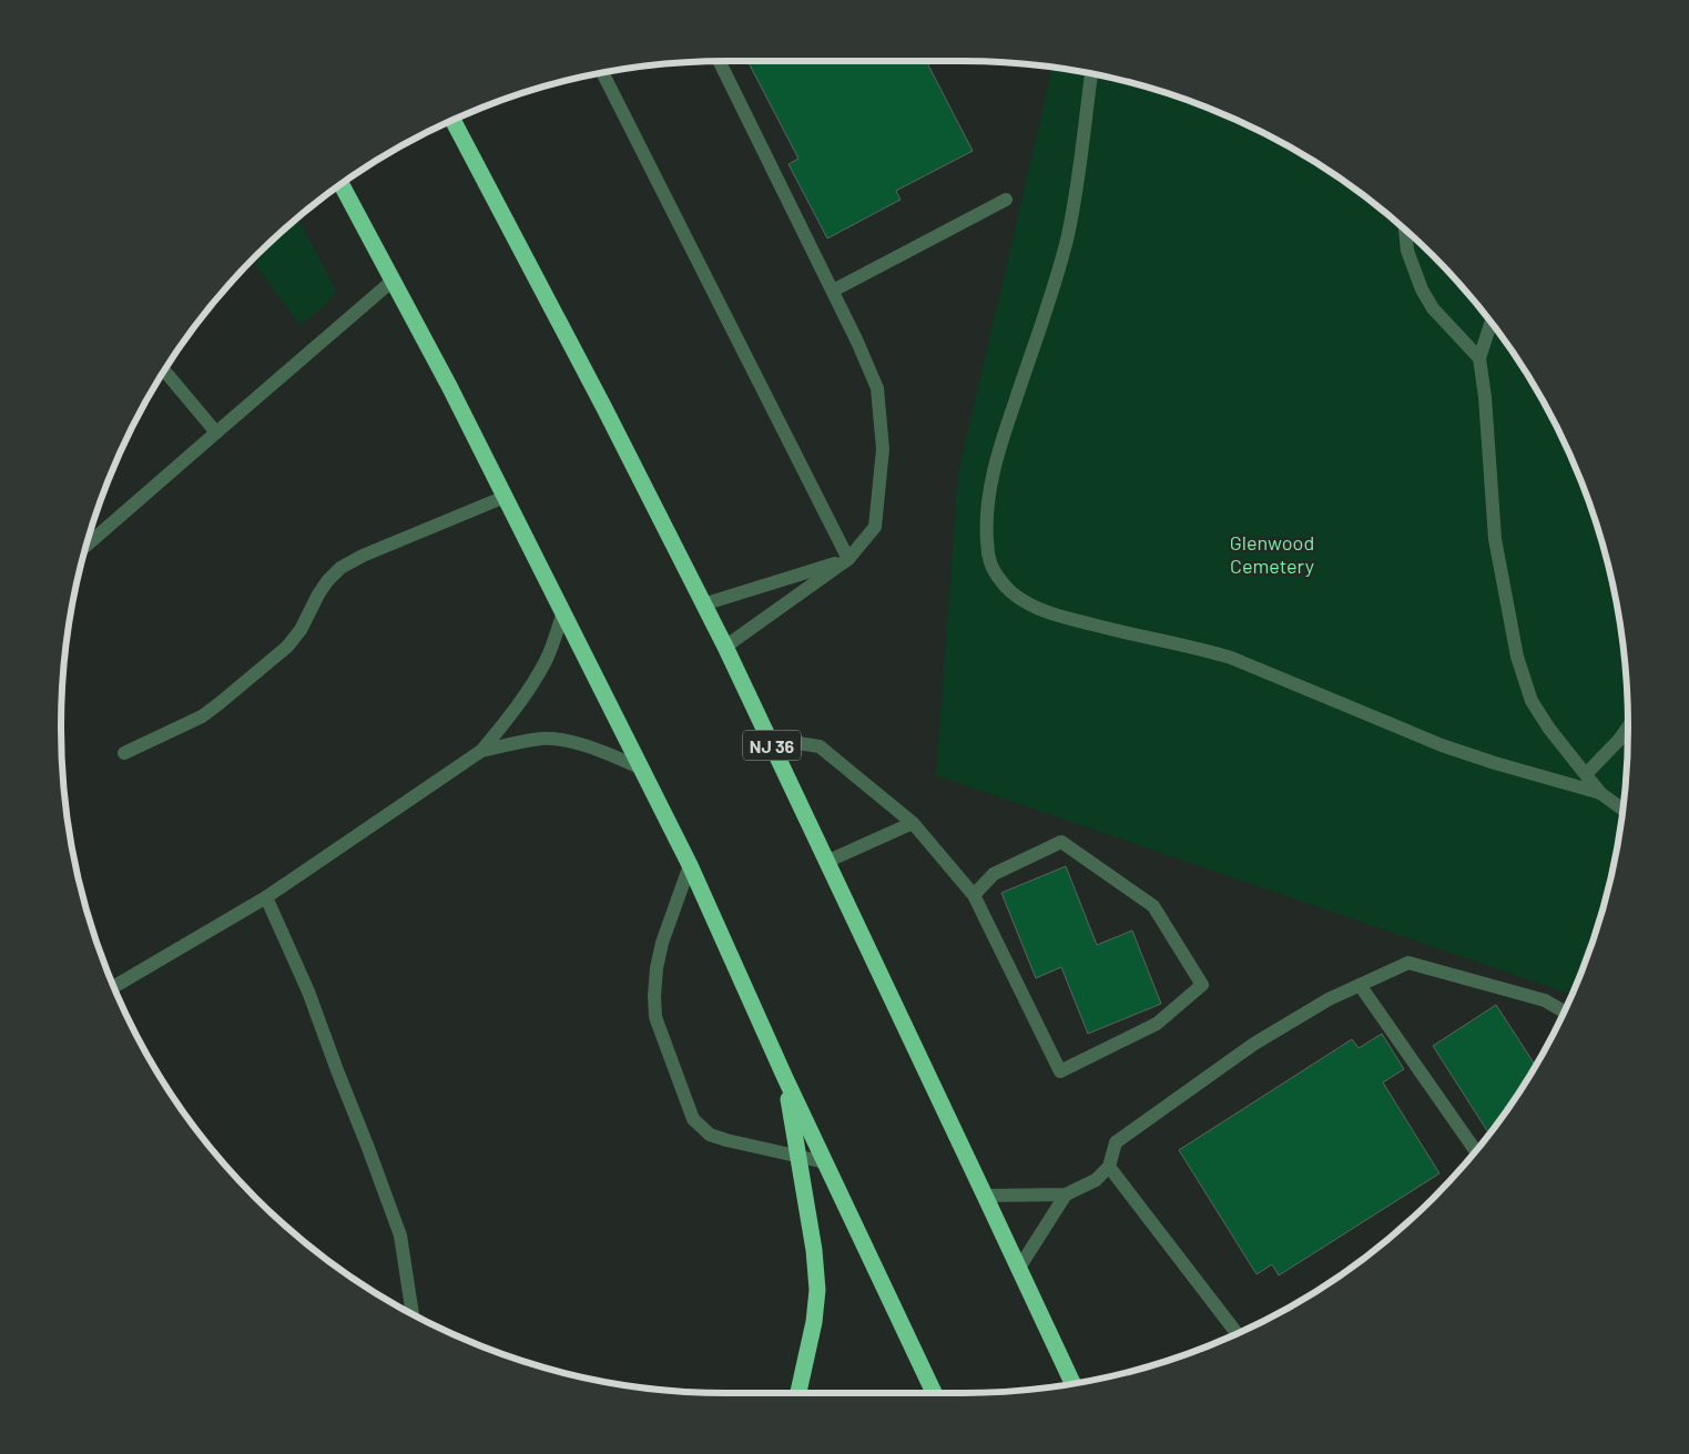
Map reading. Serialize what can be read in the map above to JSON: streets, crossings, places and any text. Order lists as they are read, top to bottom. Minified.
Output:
{"streets":{"highway":["NJ 36"]},"parks":["Glenwood Cemetery"]}
